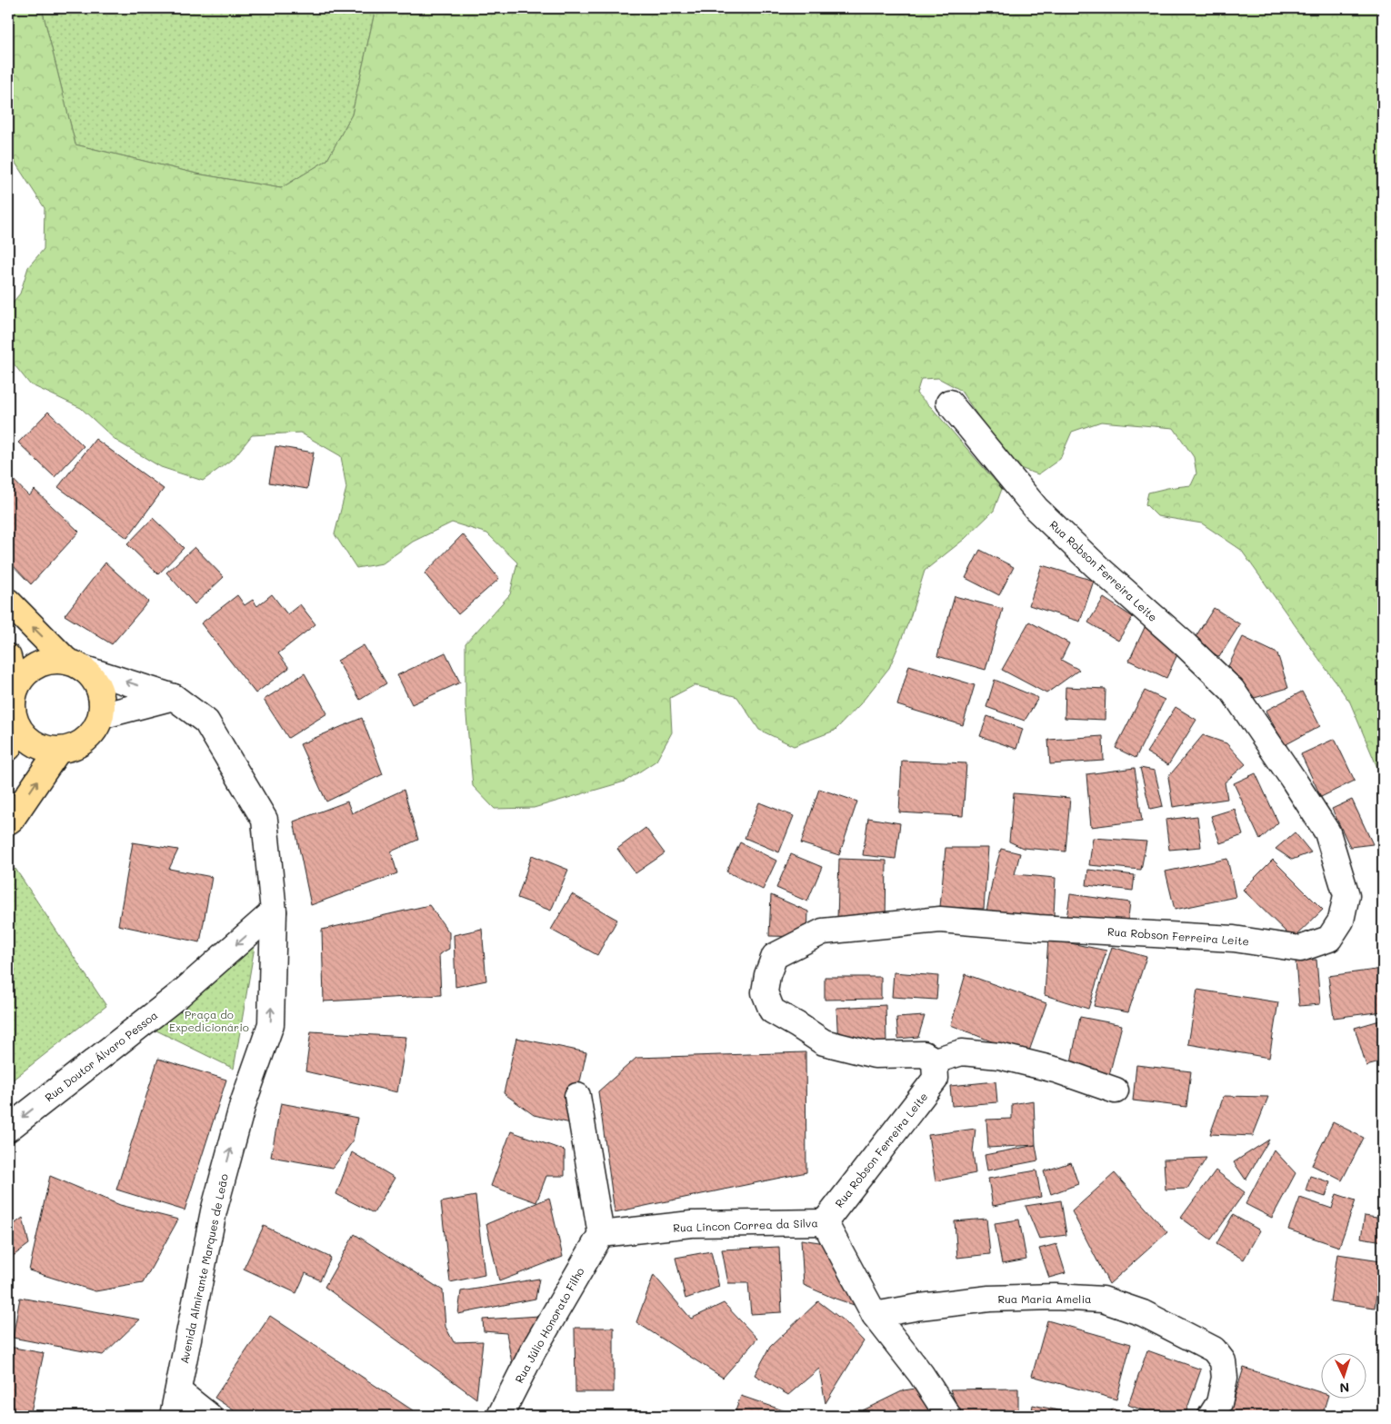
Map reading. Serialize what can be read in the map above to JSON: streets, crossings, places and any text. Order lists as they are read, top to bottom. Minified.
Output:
{"streets":{"street":["Rua Robson Ferreira Leite","Rua Doutor Álvaro Pessoa","Rua Lincon Correa da Silva","Avenida Almirante Marques de Leão","Rua Maria Amelia","Rua Júlio Honorato Filho"]},"crossings":[["Rua Robson Ferreira Leite","Rua Lincon Correa da Silva"],["Rua Doutor Álvaro Pessoa","Avenida Almirante Marques de Leão"],["Rua Lincon Correa da Silva","Rua Maria Amelia"],["Rua Lincon Correa da Silva","Rua Júlio Honorato Filho"]],"one_way":["Rua Doutor Álvaro Pessoa","Avenida Almirante Marques de Leão"],"parks":["Praça do Expedicionário"],"north":"bottom"}
